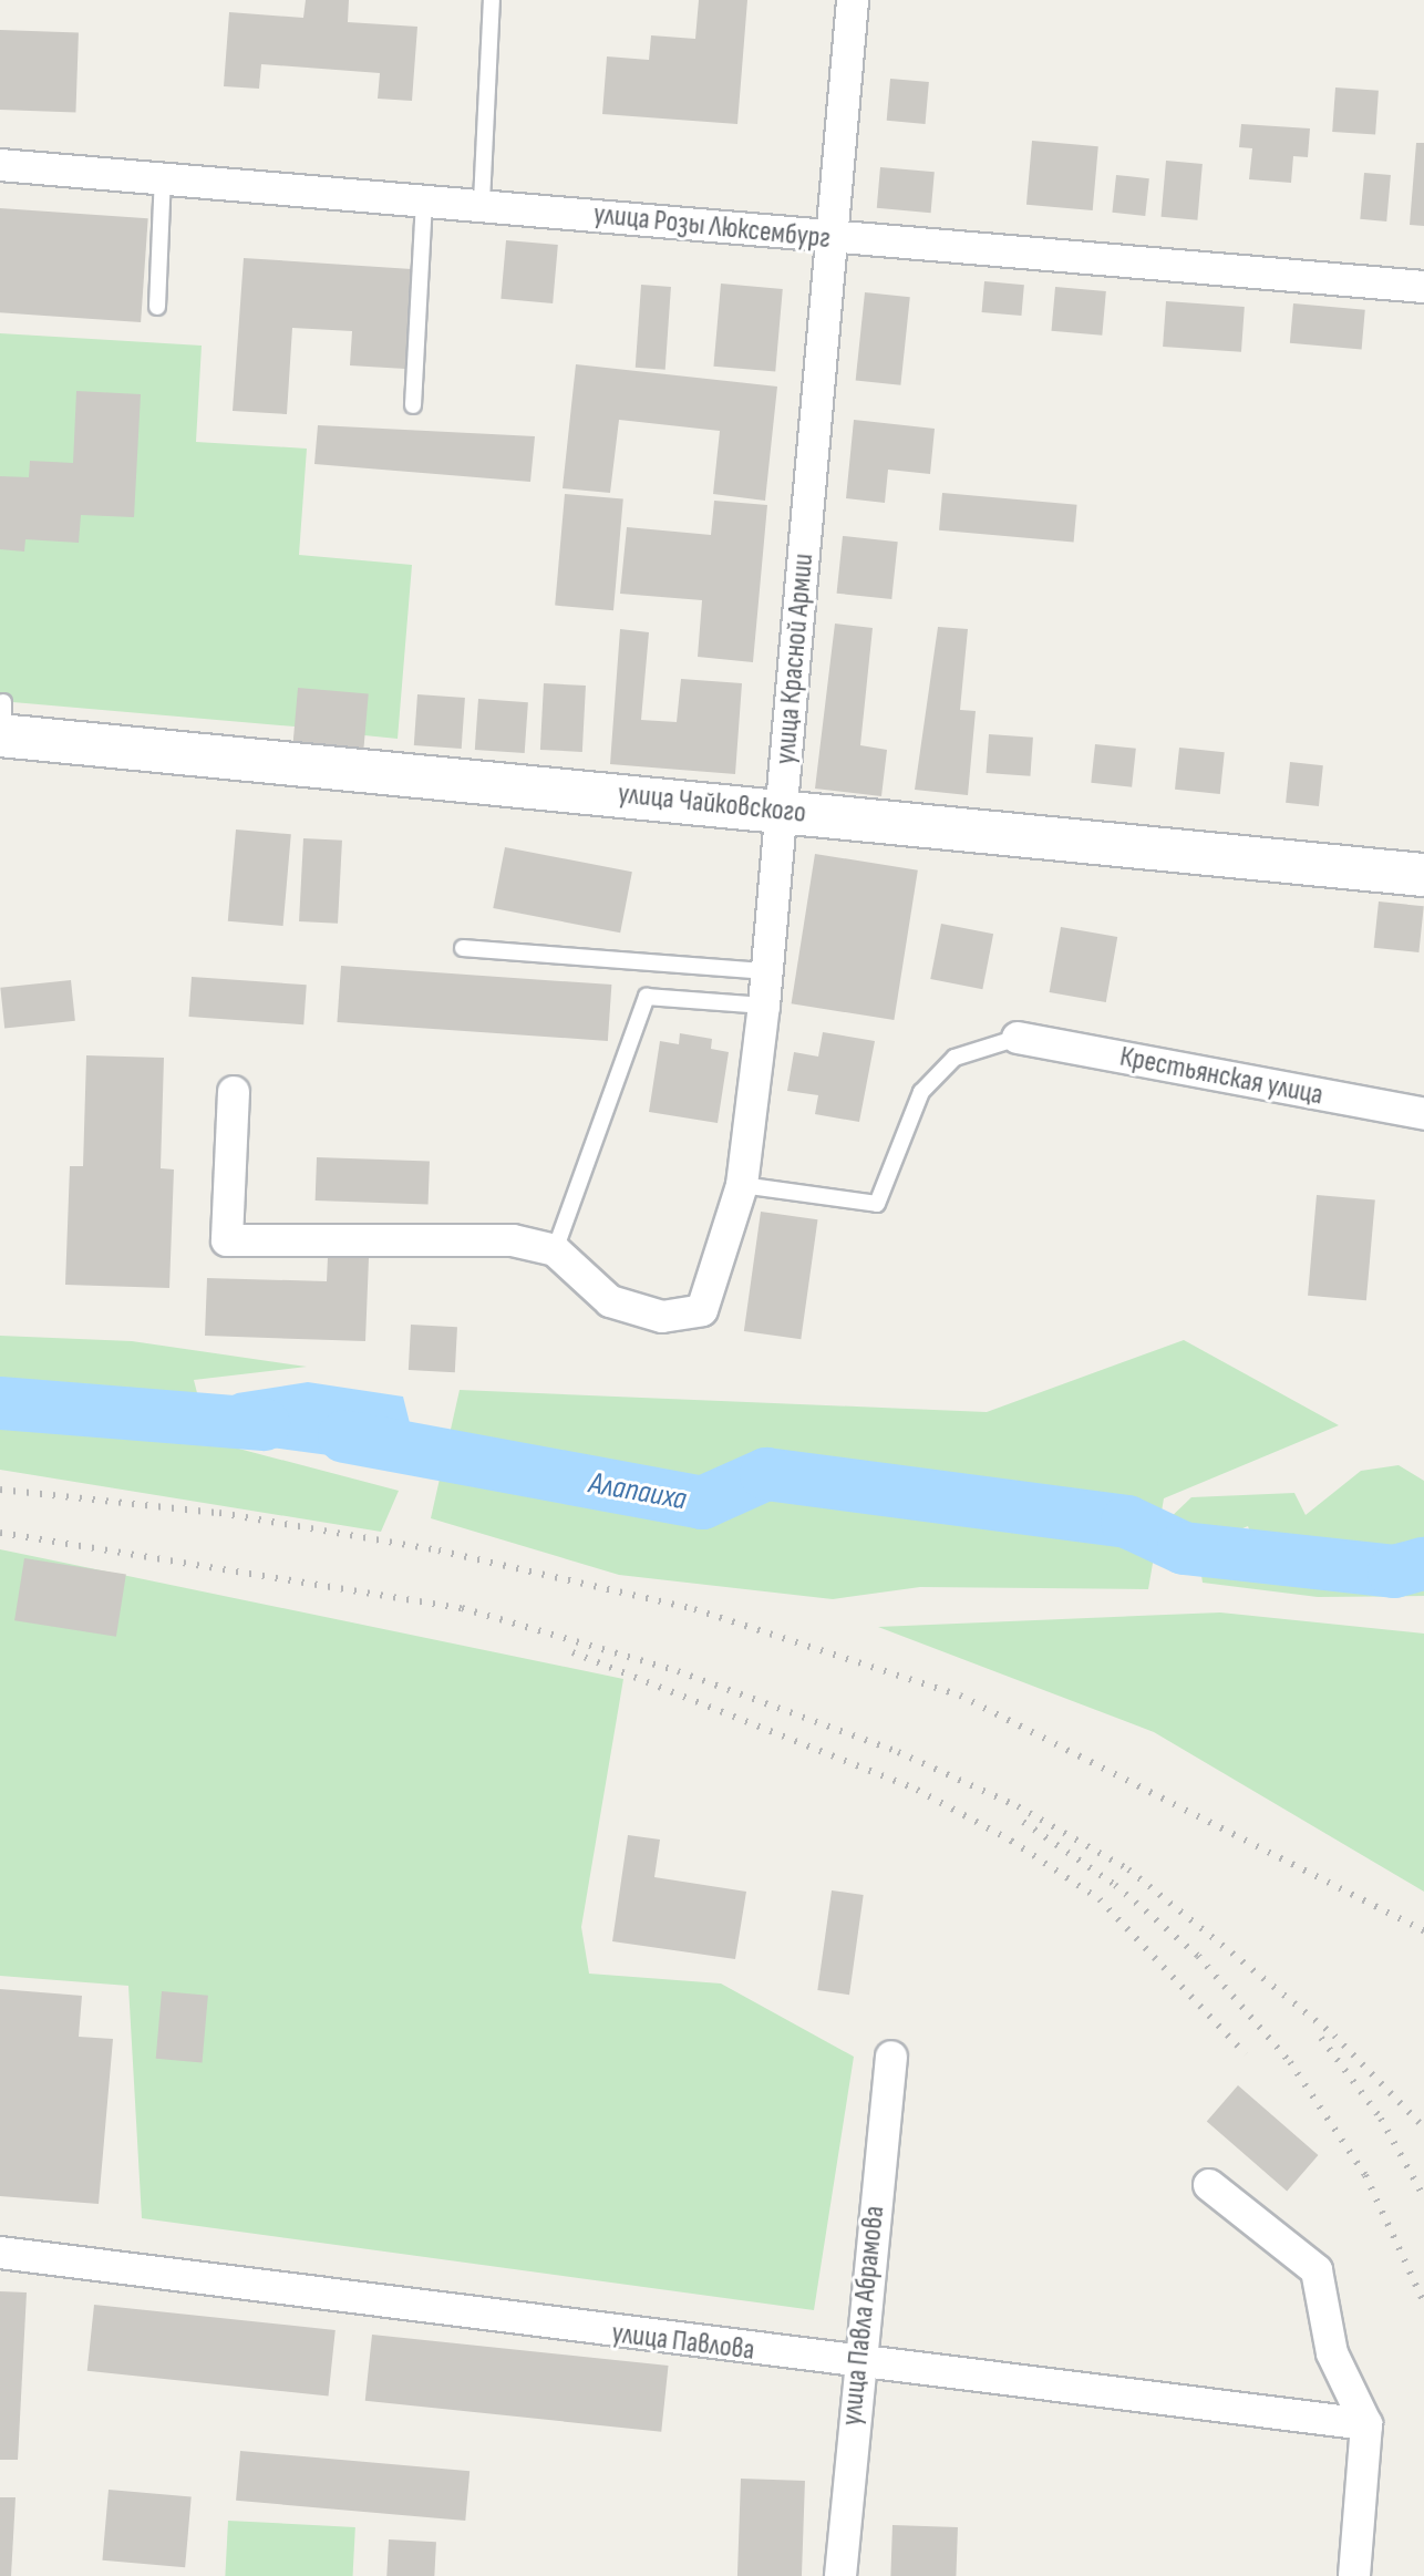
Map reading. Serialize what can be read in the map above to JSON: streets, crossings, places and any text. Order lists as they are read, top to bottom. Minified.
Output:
{"streets":{"main road":["улица Чайковского"],"street":["улица Розы Люксембург","улица Красной Армии","Крестьянская улица","улица Павла Абрамова","улица Павлова"]},"crossings":[["улица Розы Люксембург","улица Красной Армии"],["улица Красной Армии","улица Чайковского"],["улица Павла Абрамова","улица Павлова"]],"water":["Алапаиха"]}
